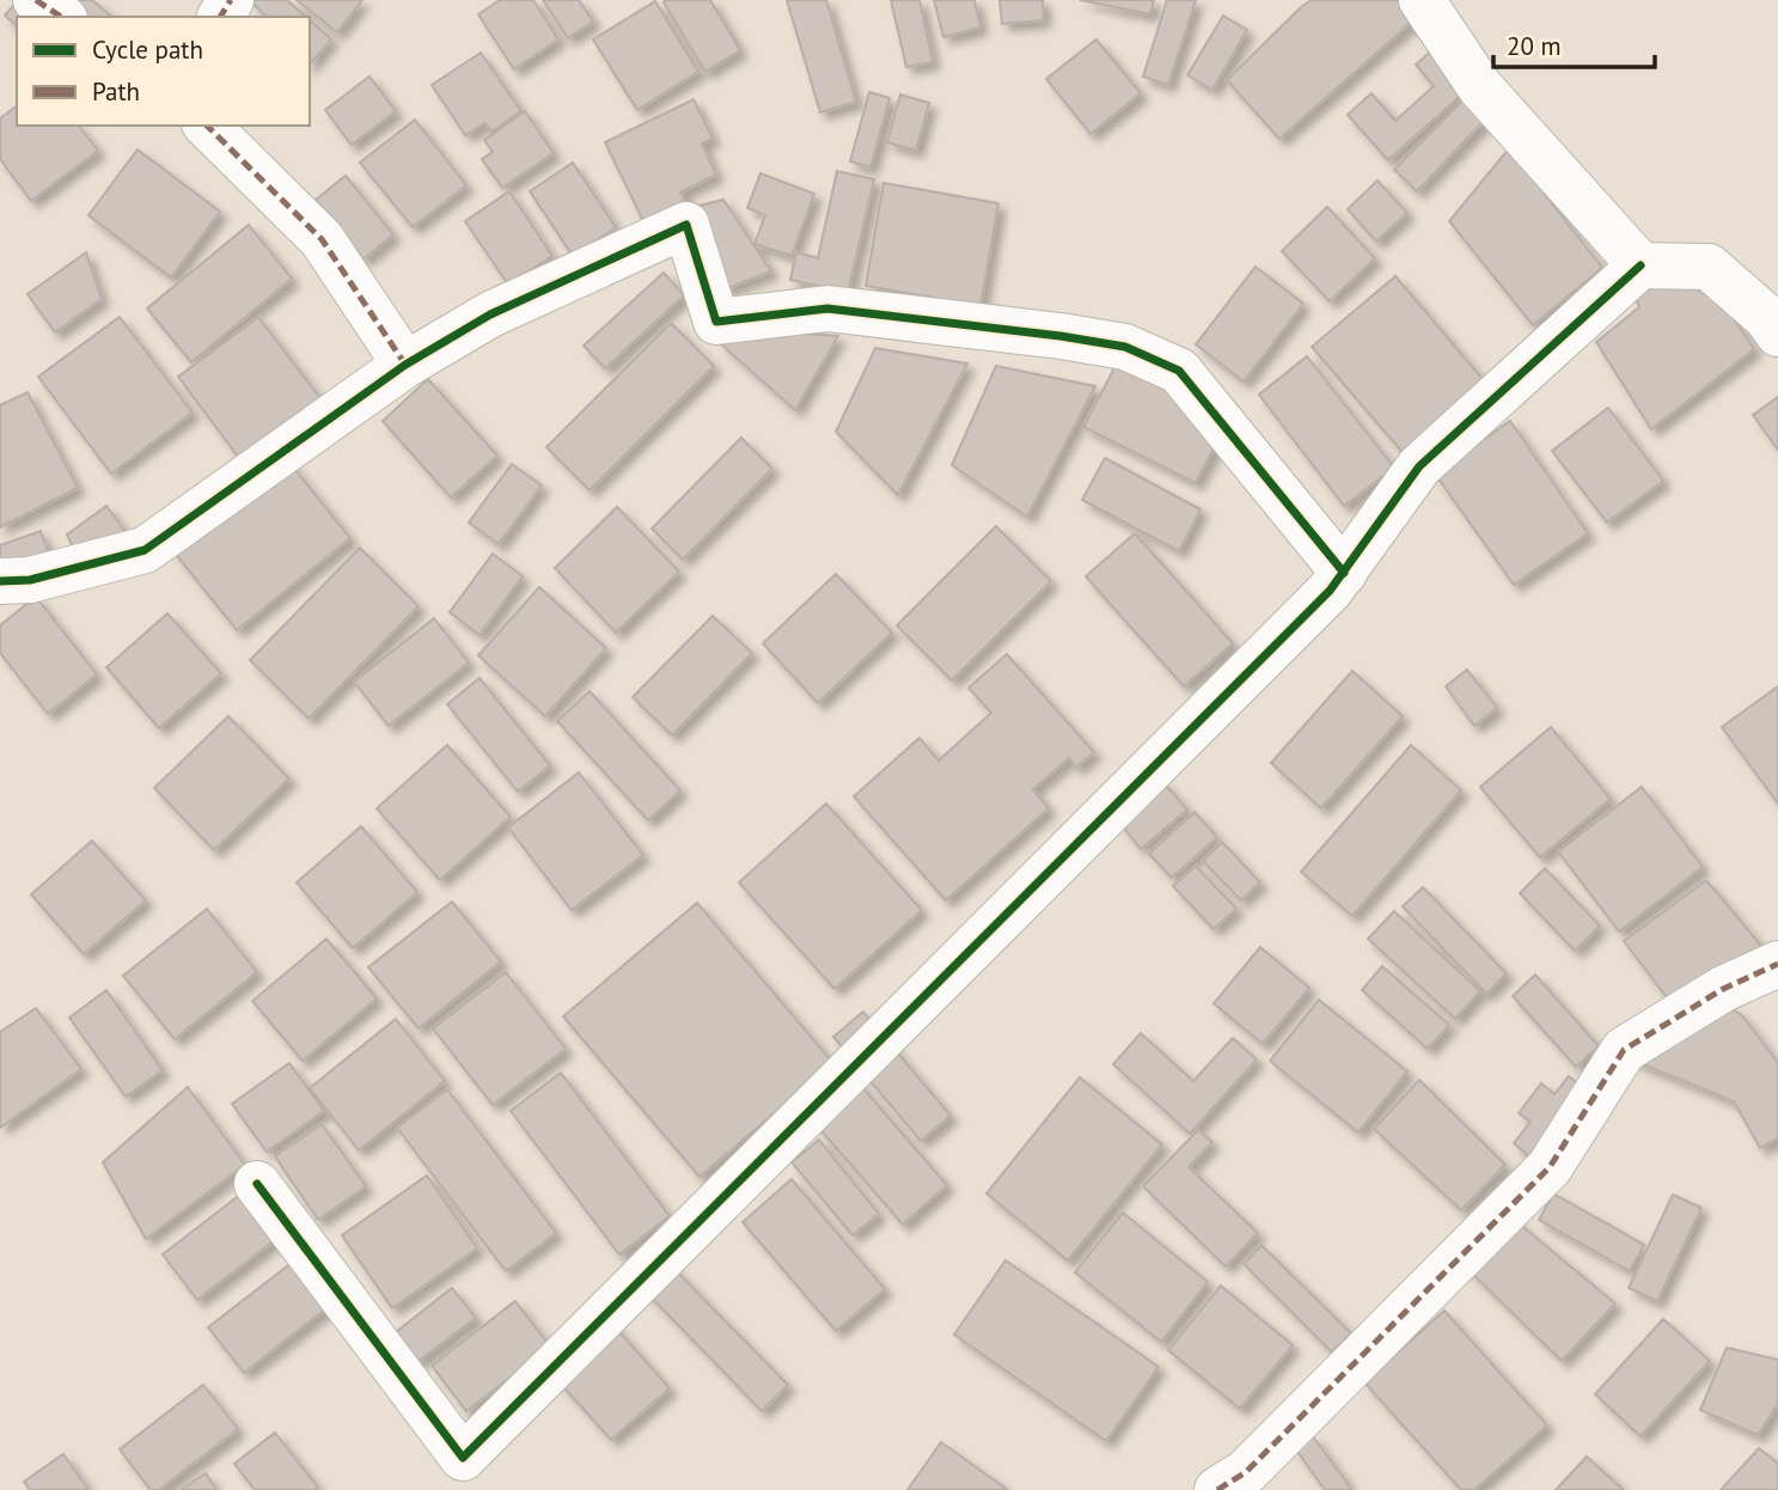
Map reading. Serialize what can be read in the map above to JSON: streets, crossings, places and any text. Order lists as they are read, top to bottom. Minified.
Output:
{"legend":["Cycle path","Path"],"scale_bar":"20 m"}
